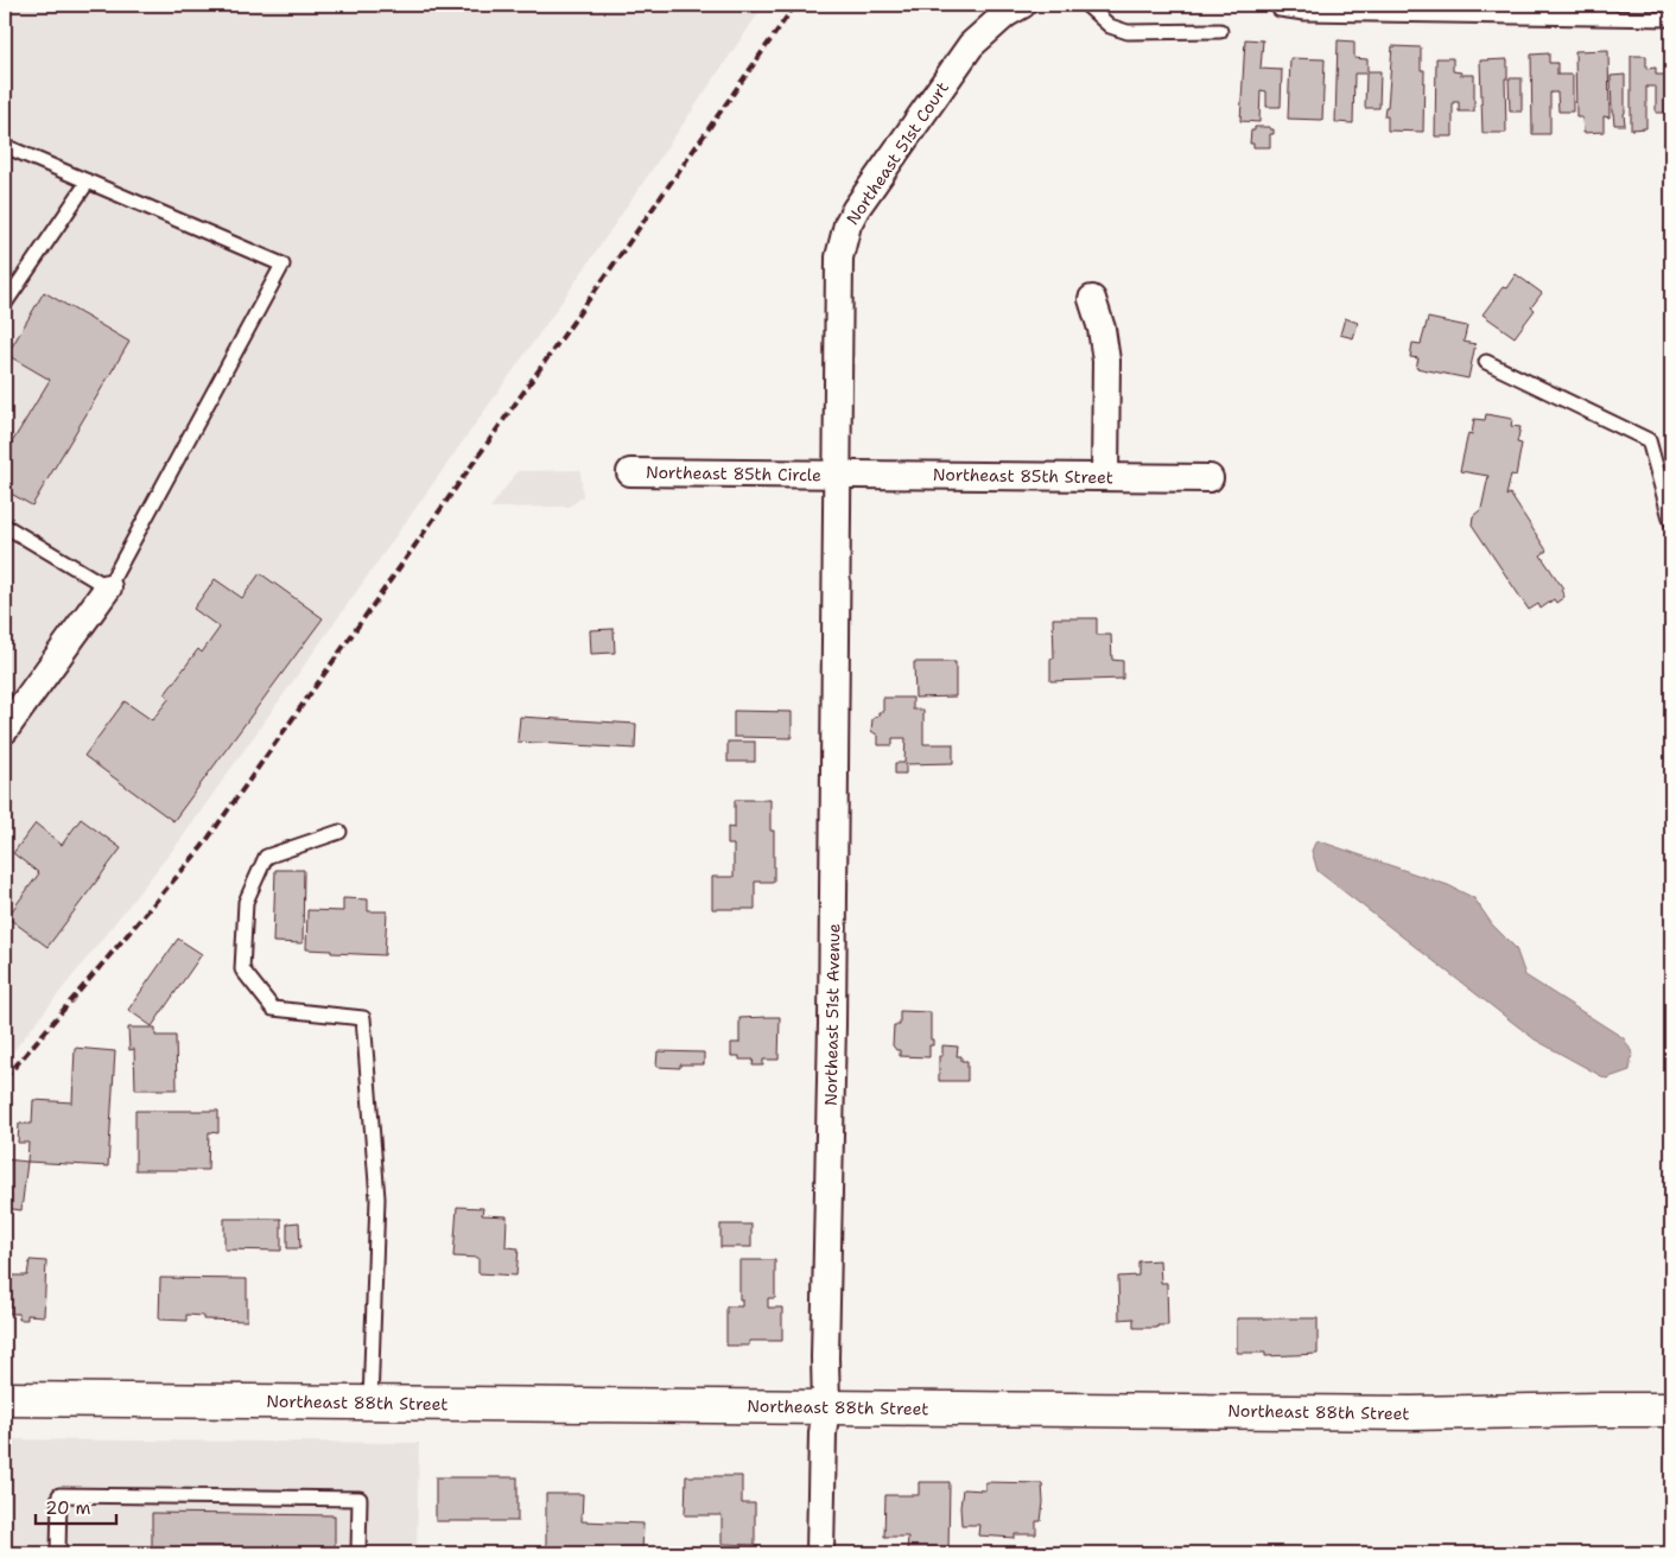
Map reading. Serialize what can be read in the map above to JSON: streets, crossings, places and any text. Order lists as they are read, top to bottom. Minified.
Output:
{"streets":{"main road":["Northeast 88th Street"],"street":["Northeast 51st Court","Northeast 85th Circle","Northeast 85th Street","Northeast 51st Avenue"]},"crossings":[["Northeast 51st Court","Northeast 85th Circle"],["Northeast 51st Court","Northeast 85th Street"],["Northeast 51st Court","Northeast 51st Avenue"],["Northeast 85th Circle","Northeast 85th Street"],["Northeast 85th Circle","Northeast 51st Avenue"],["Northeast 85th Street","Northeast 51st Avenue"],["Northeast 51st Avenue","Northeast 88th Street"]],"scale_bar":"20 m"}
